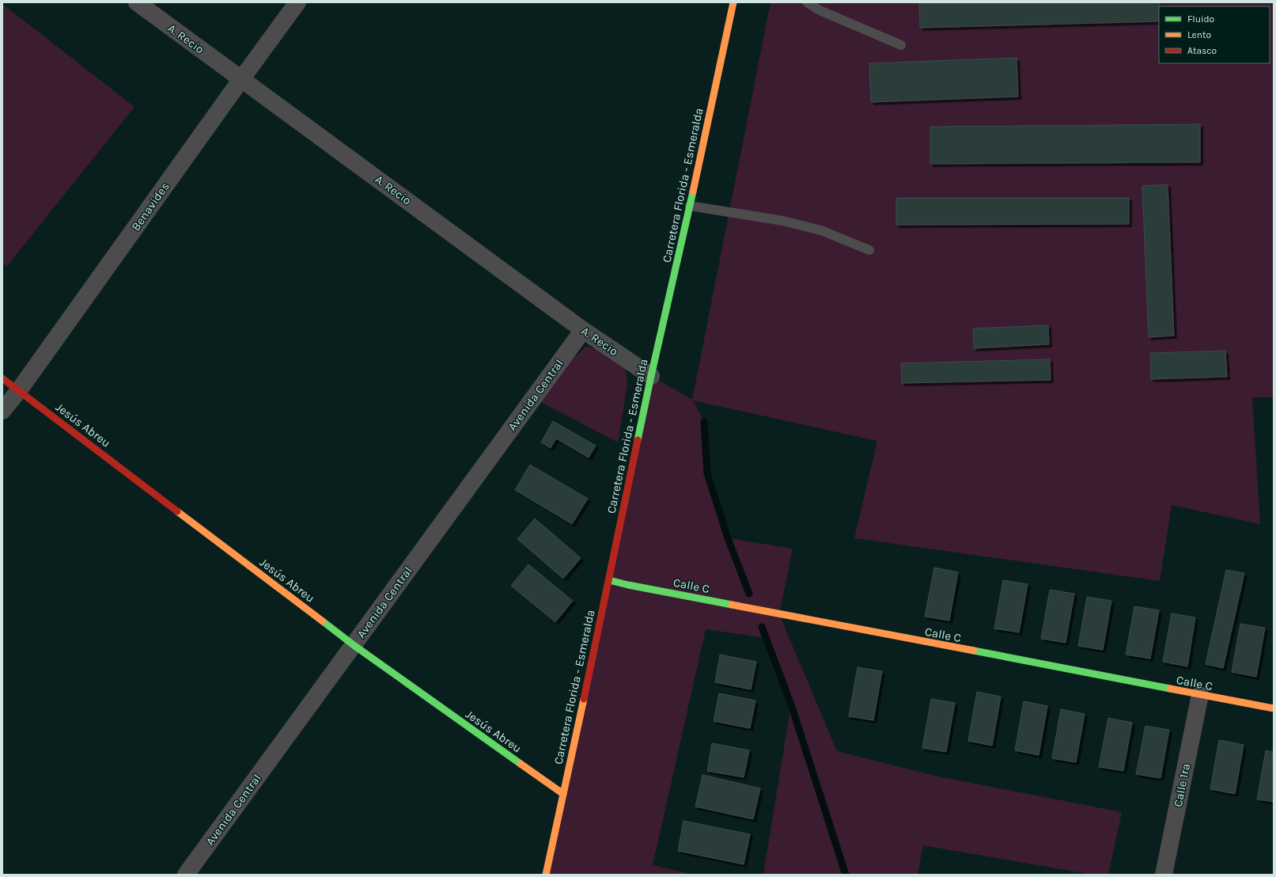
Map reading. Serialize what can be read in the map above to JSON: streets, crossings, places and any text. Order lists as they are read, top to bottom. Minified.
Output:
{"streets":{"street":["A. Recio","Carretera Florida - Esmeralda","Benavides","Avenida Central","Jesús Abreu","Calle C","Calle 1ra"]},"crossings":[["A. Recio","Carretera Florida - Esmeralda"],["A. Recio","Benavides"],["A. Recio","Avenida Central"],["Carretera Florida - Esmeralda","Jesús Abreu"],["Carretera Florida - Esmeralda","Calle C"],["Benavides","Jesús Abreu"],["Avenida Central","Jesús Abreu"],["Calle C","Calle 1ra"]],"legend":["Fluido","Lento","Atasco"]}
